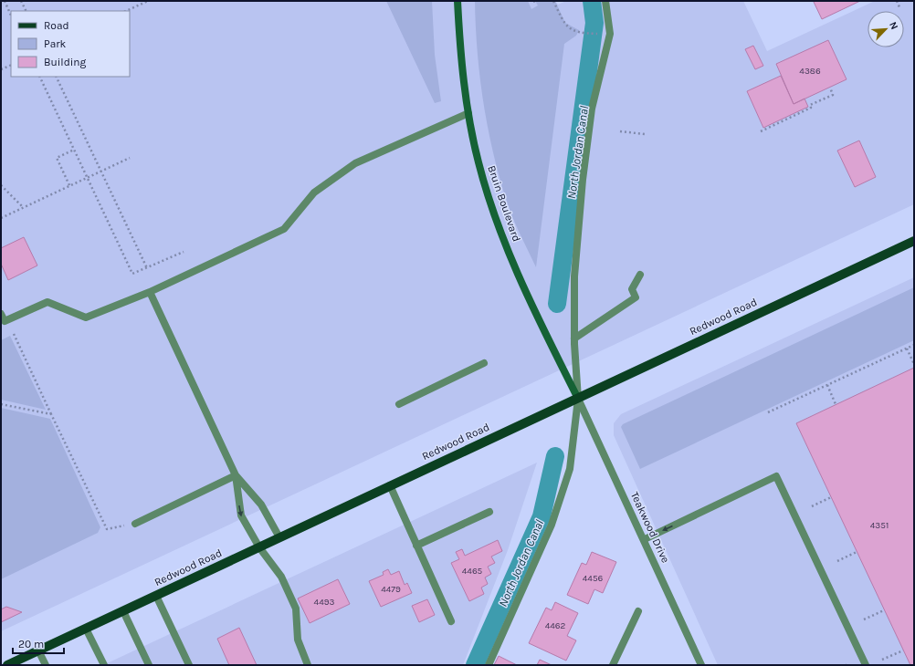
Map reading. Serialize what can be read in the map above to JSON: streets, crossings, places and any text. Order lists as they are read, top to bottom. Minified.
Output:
{"streets":{"main road":["Redwood Road"],"street":["Bruin Boulevard","Teakwood Drive"]},"crossings":[["Bruin Boulevard","Redwood Road"],["Bruin Boulevard","Teakwood Drive"],["Redwood Road","Teakwood Drive"]],"water":["North Jordan Canal"],"house_numbers":["4386","4351","4465","4456","4479","4493","4462"],"legend":["Road","Park","Building"],"scale_bar":"20 m","north":"top right"}
